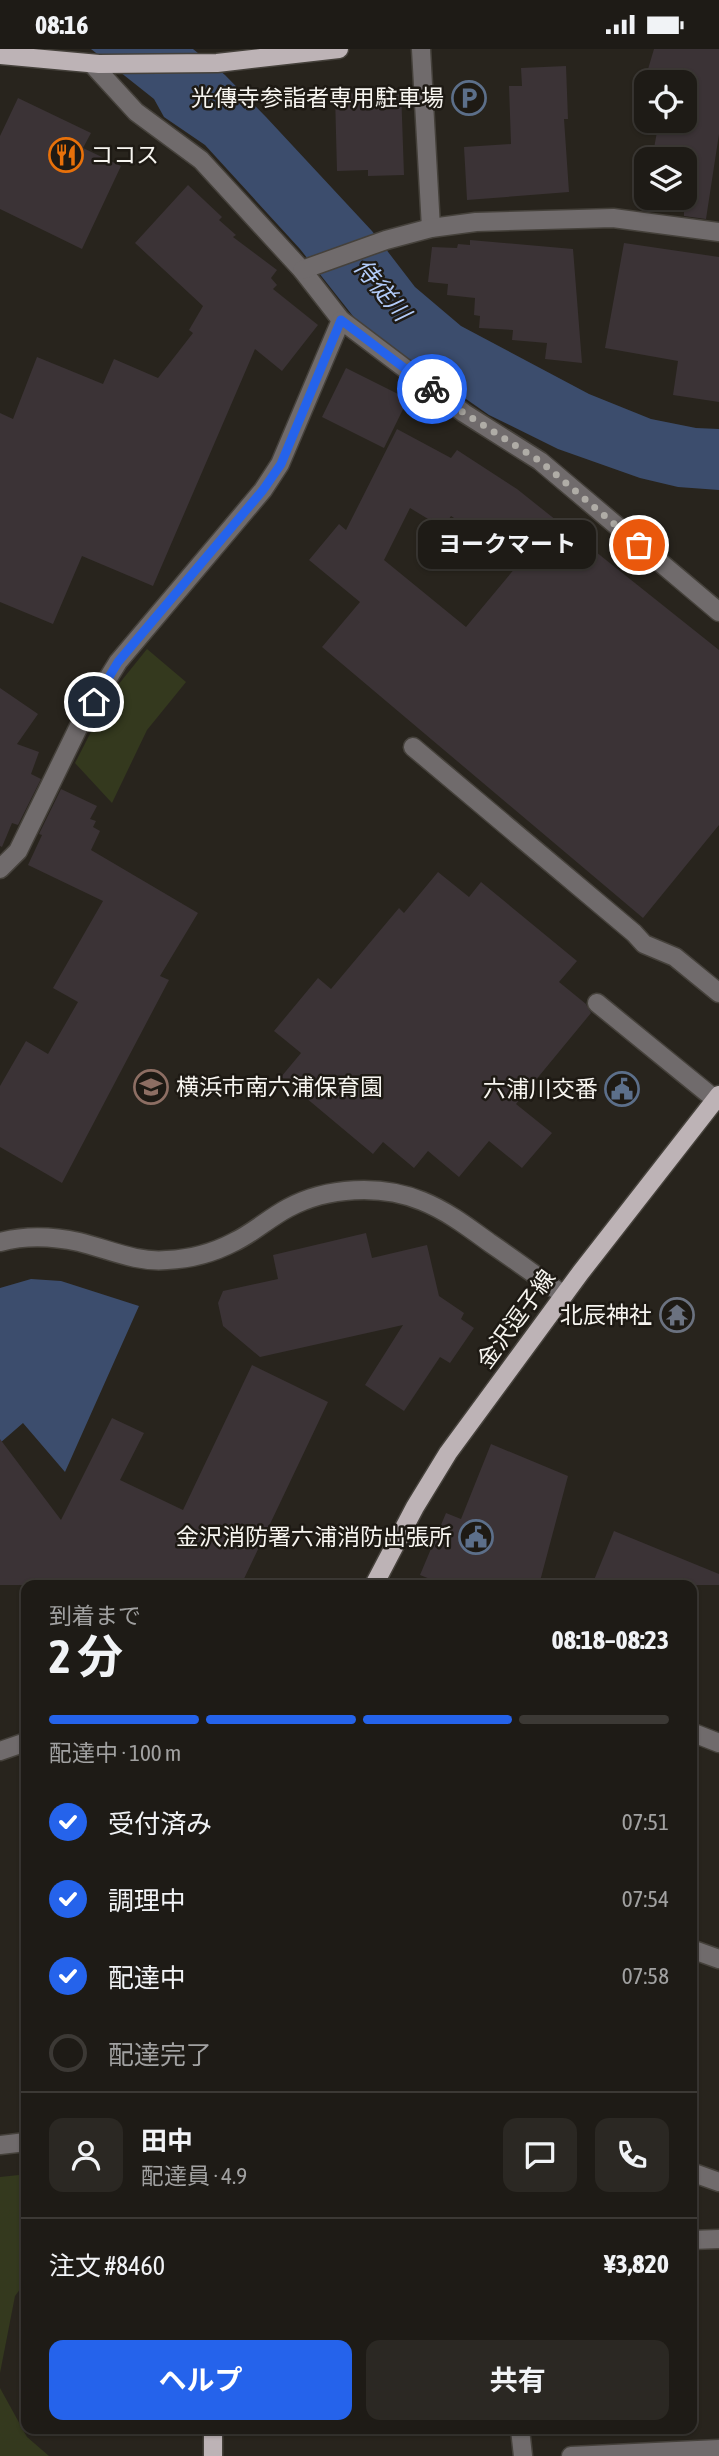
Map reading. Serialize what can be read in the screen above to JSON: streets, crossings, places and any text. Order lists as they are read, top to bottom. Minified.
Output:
{"streets":{"main road":["金沢逗子線"]},"water":["侍従川"],"places":{"parking":["光傳寺参詣者専用駐車場"],"restaurant":["ココス"],"other":["ヨークマート"],"school or university":["横浜市南六浦保育園"],"public building":["六浦川交番","金沢消防署六浦消防出張所"],"temple":["北辰神社"]},"page":{"status":"08:16","bubble":"ヨークマート","heading":["2 分","到着まで","08:18–08:23"],"panel":["田中","配達員 · 4.9","注文 #8460","¥3,820"],"bar":"配達中 · 100 m","list":[["受付済み","07:51"],["調理中","07:54"],["配達中","07:58"],"配達完了"],"buttons":["ヘルプ","共有"]}}
